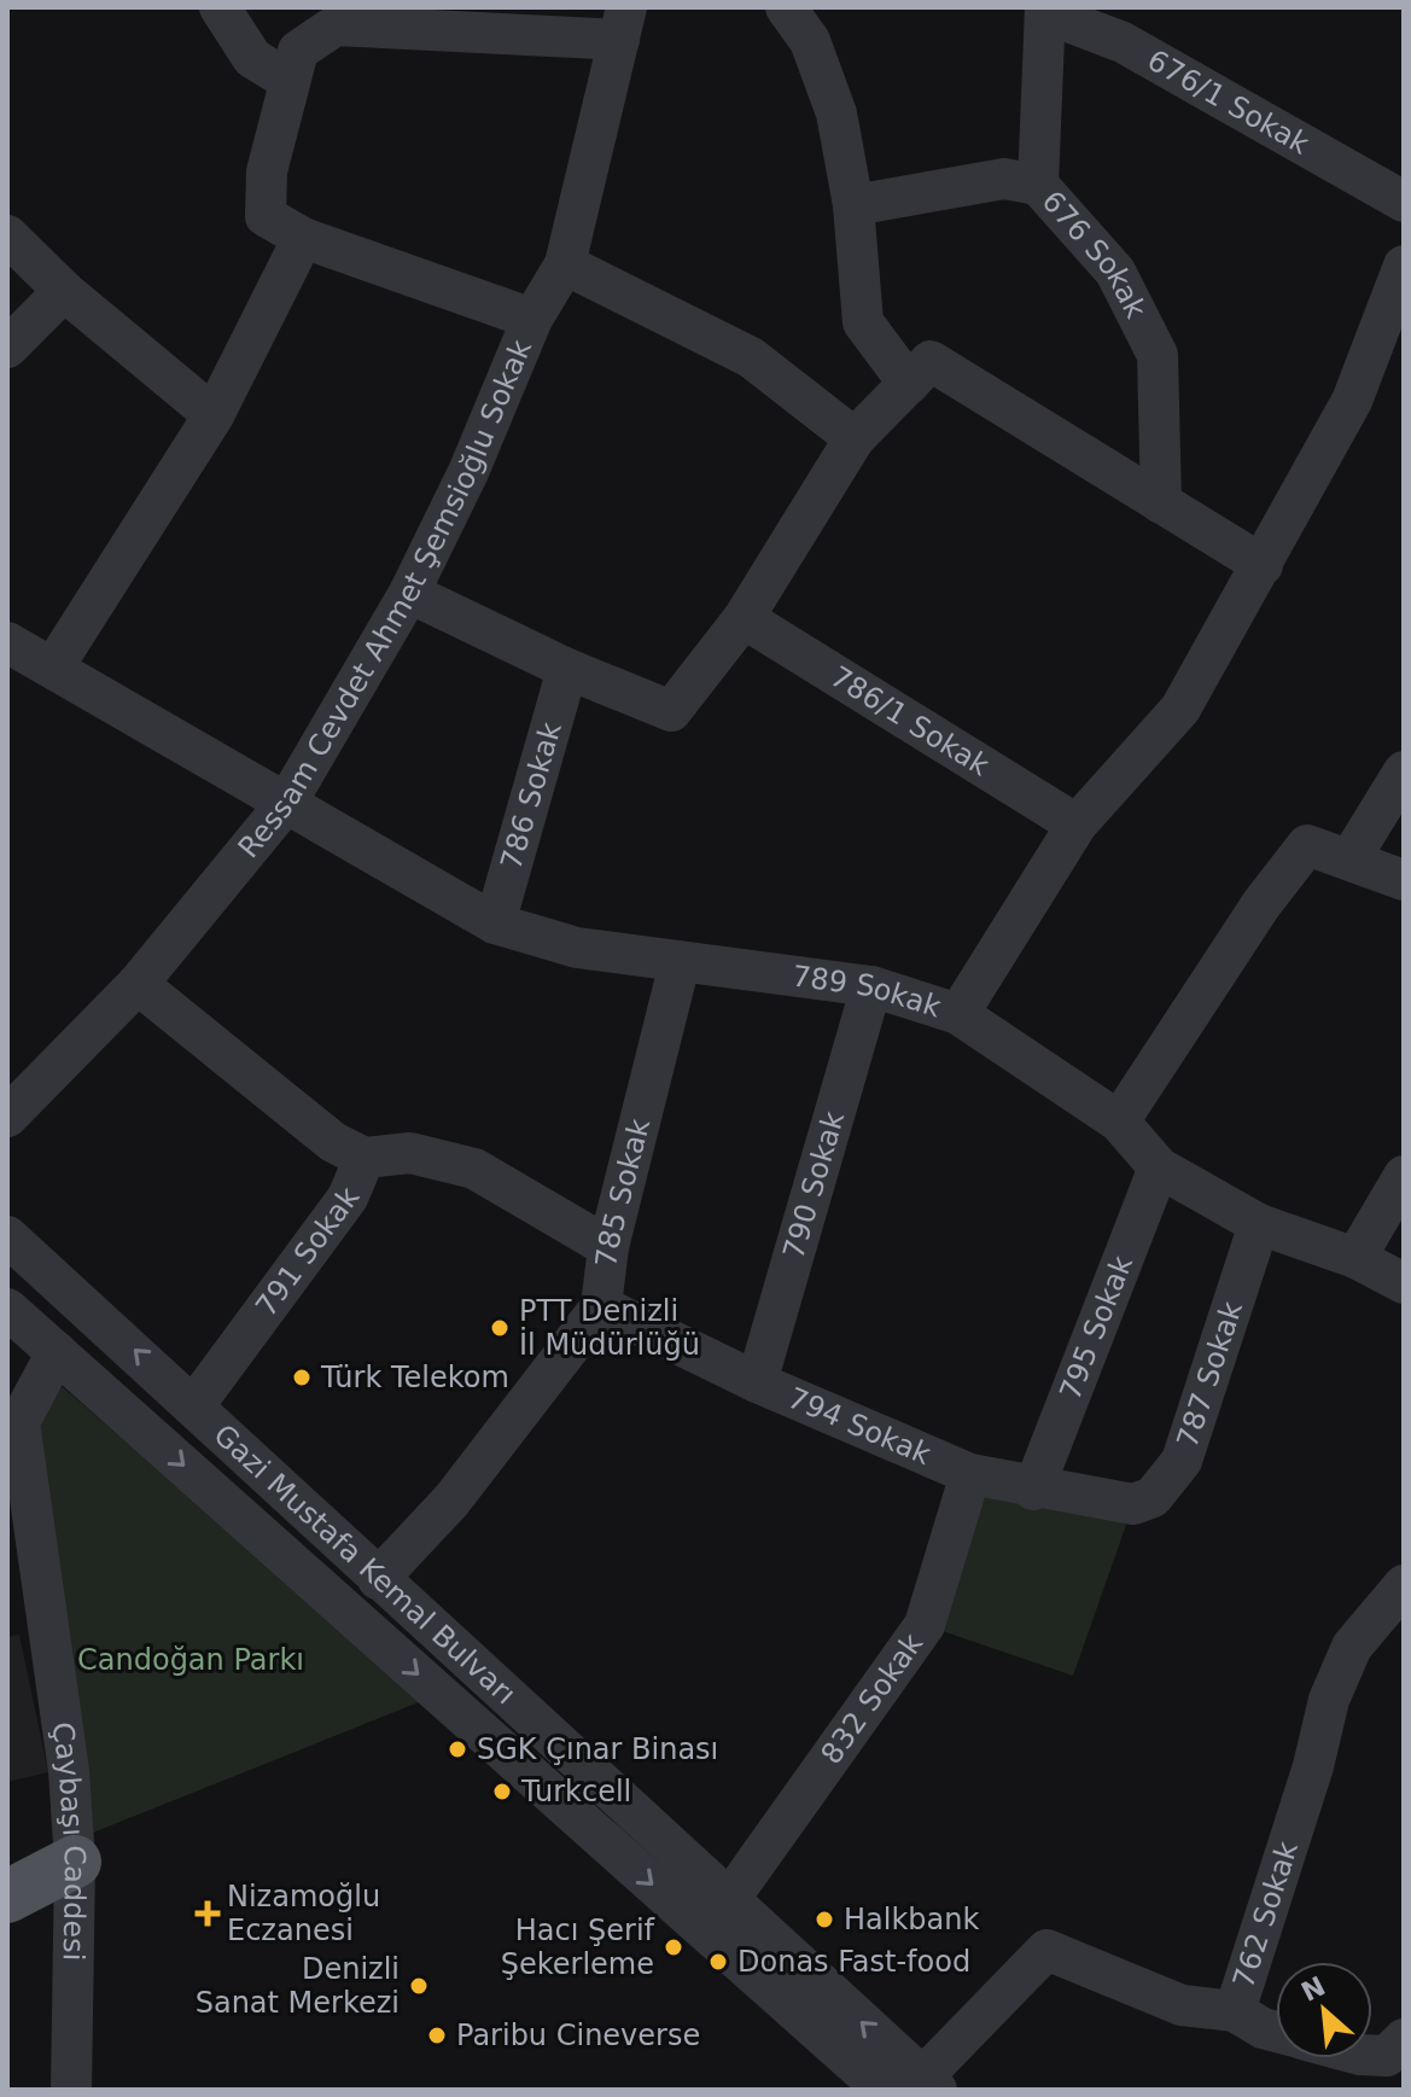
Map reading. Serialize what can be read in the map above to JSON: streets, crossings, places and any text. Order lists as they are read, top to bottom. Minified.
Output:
{"streets":{"street":["676/1 Sokak","676 Sokak","Ressam Cevdet Ahmet Şemsioğlu Sokak","786/1 Sokak","786 Sokak","789 Sokak","790 Sokak","785 Sokak","791 Sokak","795 Sokak","787 Sokak","794 Sokak","Gazi Mustafa Kemal Bulvarı","832 Sokak","Çaybaşı Caddesi","762 Sokak"]},"crossings":[["676/1 Sokak","676 Sokak"],["Ressam Cevdet Ahmet Şemsioğlu Sokak","789 Sokak"],["786 Sokak","789 Sokak"],["789 Sokak","790 Sokak"],["789 Sokak","785 Sokak"],["789 Sokak","795 Sokak"],["789 Sokak","787 Sokak"],["790 Sokak","794 Sokak"],["785 Sokak","794 Sokak"],["785 Sokak","Gazi Mustafa Kemal Bulvarı"],["791 Sokak","Gazi Mustafa Kemal Bulvarı"],["795 Sokak","794 Sokak"],["787 Sokak","794 Sokak"],["794 Sokak","832 Sokak"],["Gazi Mustafa Kemal Bulvarı","832 Sokak"],["Gazi Mustafa Kemal Bulvarı","Çaybaşı Caddesi"],["Gazi Mustafa Kemal Bulvarı","762 Sokak"]],"parks":["Candoğan Parkı"],"places":{"other":["PTT Denizli İl Müdürlüğü","Türk Telekom","SGK Çınar Binası","Turkcell","Halkbank","Hacı Şerif Şekerleme","Donas Fast-food","Denizli Sanat Merkezi","Paribu Cineverse"],"health":["Nizamoğlu Eczanesi"]},"north":"top left"}
